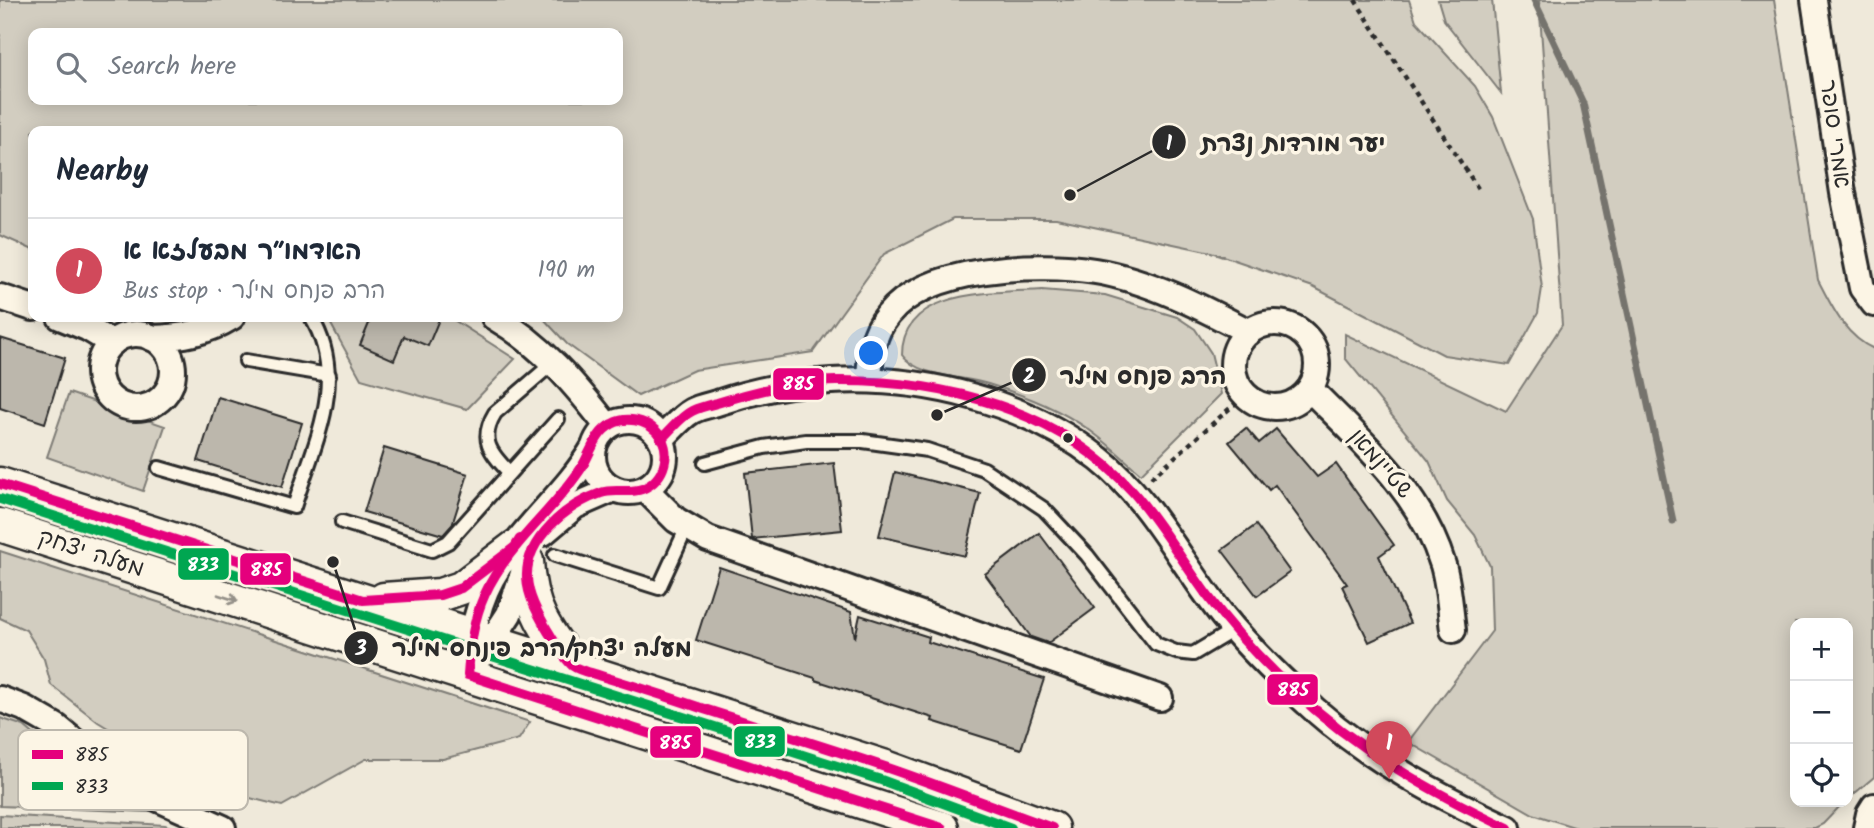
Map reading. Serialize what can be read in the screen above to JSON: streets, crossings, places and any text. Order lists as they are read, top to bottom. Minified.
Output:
{"streets":{"street":["אמרי סופר","שטיינמאן","מעלה יצחק"]},"places":["יער מורדות נצרת","הרב פנחס מילר","מעלה יצחק/הרב פינחס מילר"],"lines":["transit line 885","transit line 833"],"legend":["885","833"],"page":{"search":"Search here","heading":"Nearby","list":[{"mark":"1","name":"האדמו״ר מבעלזא א","note":"Bus stop · הרב פנחס מילר","value":"190 m"}],"map_buttons":["+","−"],"pins":"1"}}
